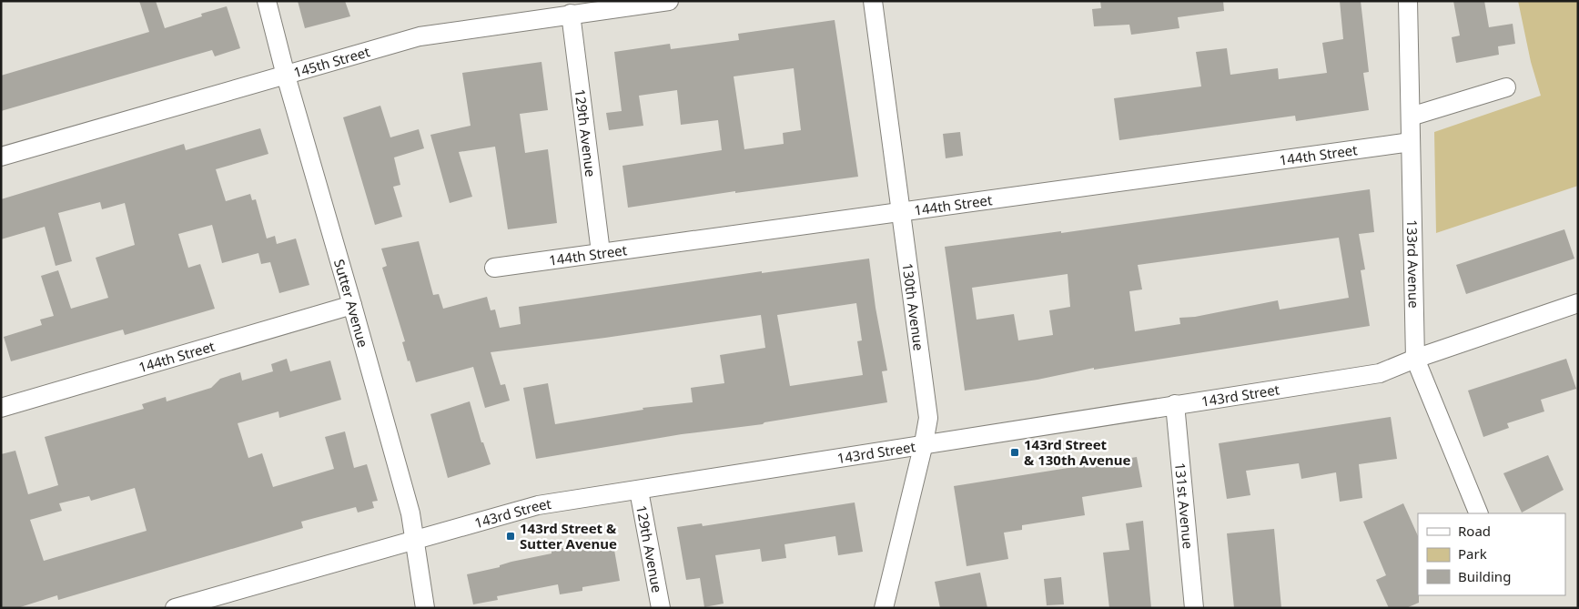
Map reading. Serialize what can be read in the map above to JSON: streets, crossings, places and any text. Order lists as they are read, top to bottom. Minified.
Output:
{"streets":{"street":["145th Street","129th Avenue","144th Street","133rd Avenue","Sutter Avenue","130th Avenue","143rd Street","131st Avenue"]},"crossings":[["145th Street","129th Avenue"],["145th Street","Sutter Avenue"],["129th Avenue","144th Street"],["129th Avenue","143rd Street"],["144th Street","133rd Avenue"],["144th Street","Sutter Avenue"],["144th Street","130th Avenue"],["133rd Avenue","143rd Street"],["Sutter Avenue","143rd Street"],["130th Avenue","143rd Street"],["143rd Street","131st Avenue"]],"places":{"transit":["143rd Street & 130th Avenue","143rd Street & Sutter Avenue"]},"legend":["Road","Park","Building"]}
